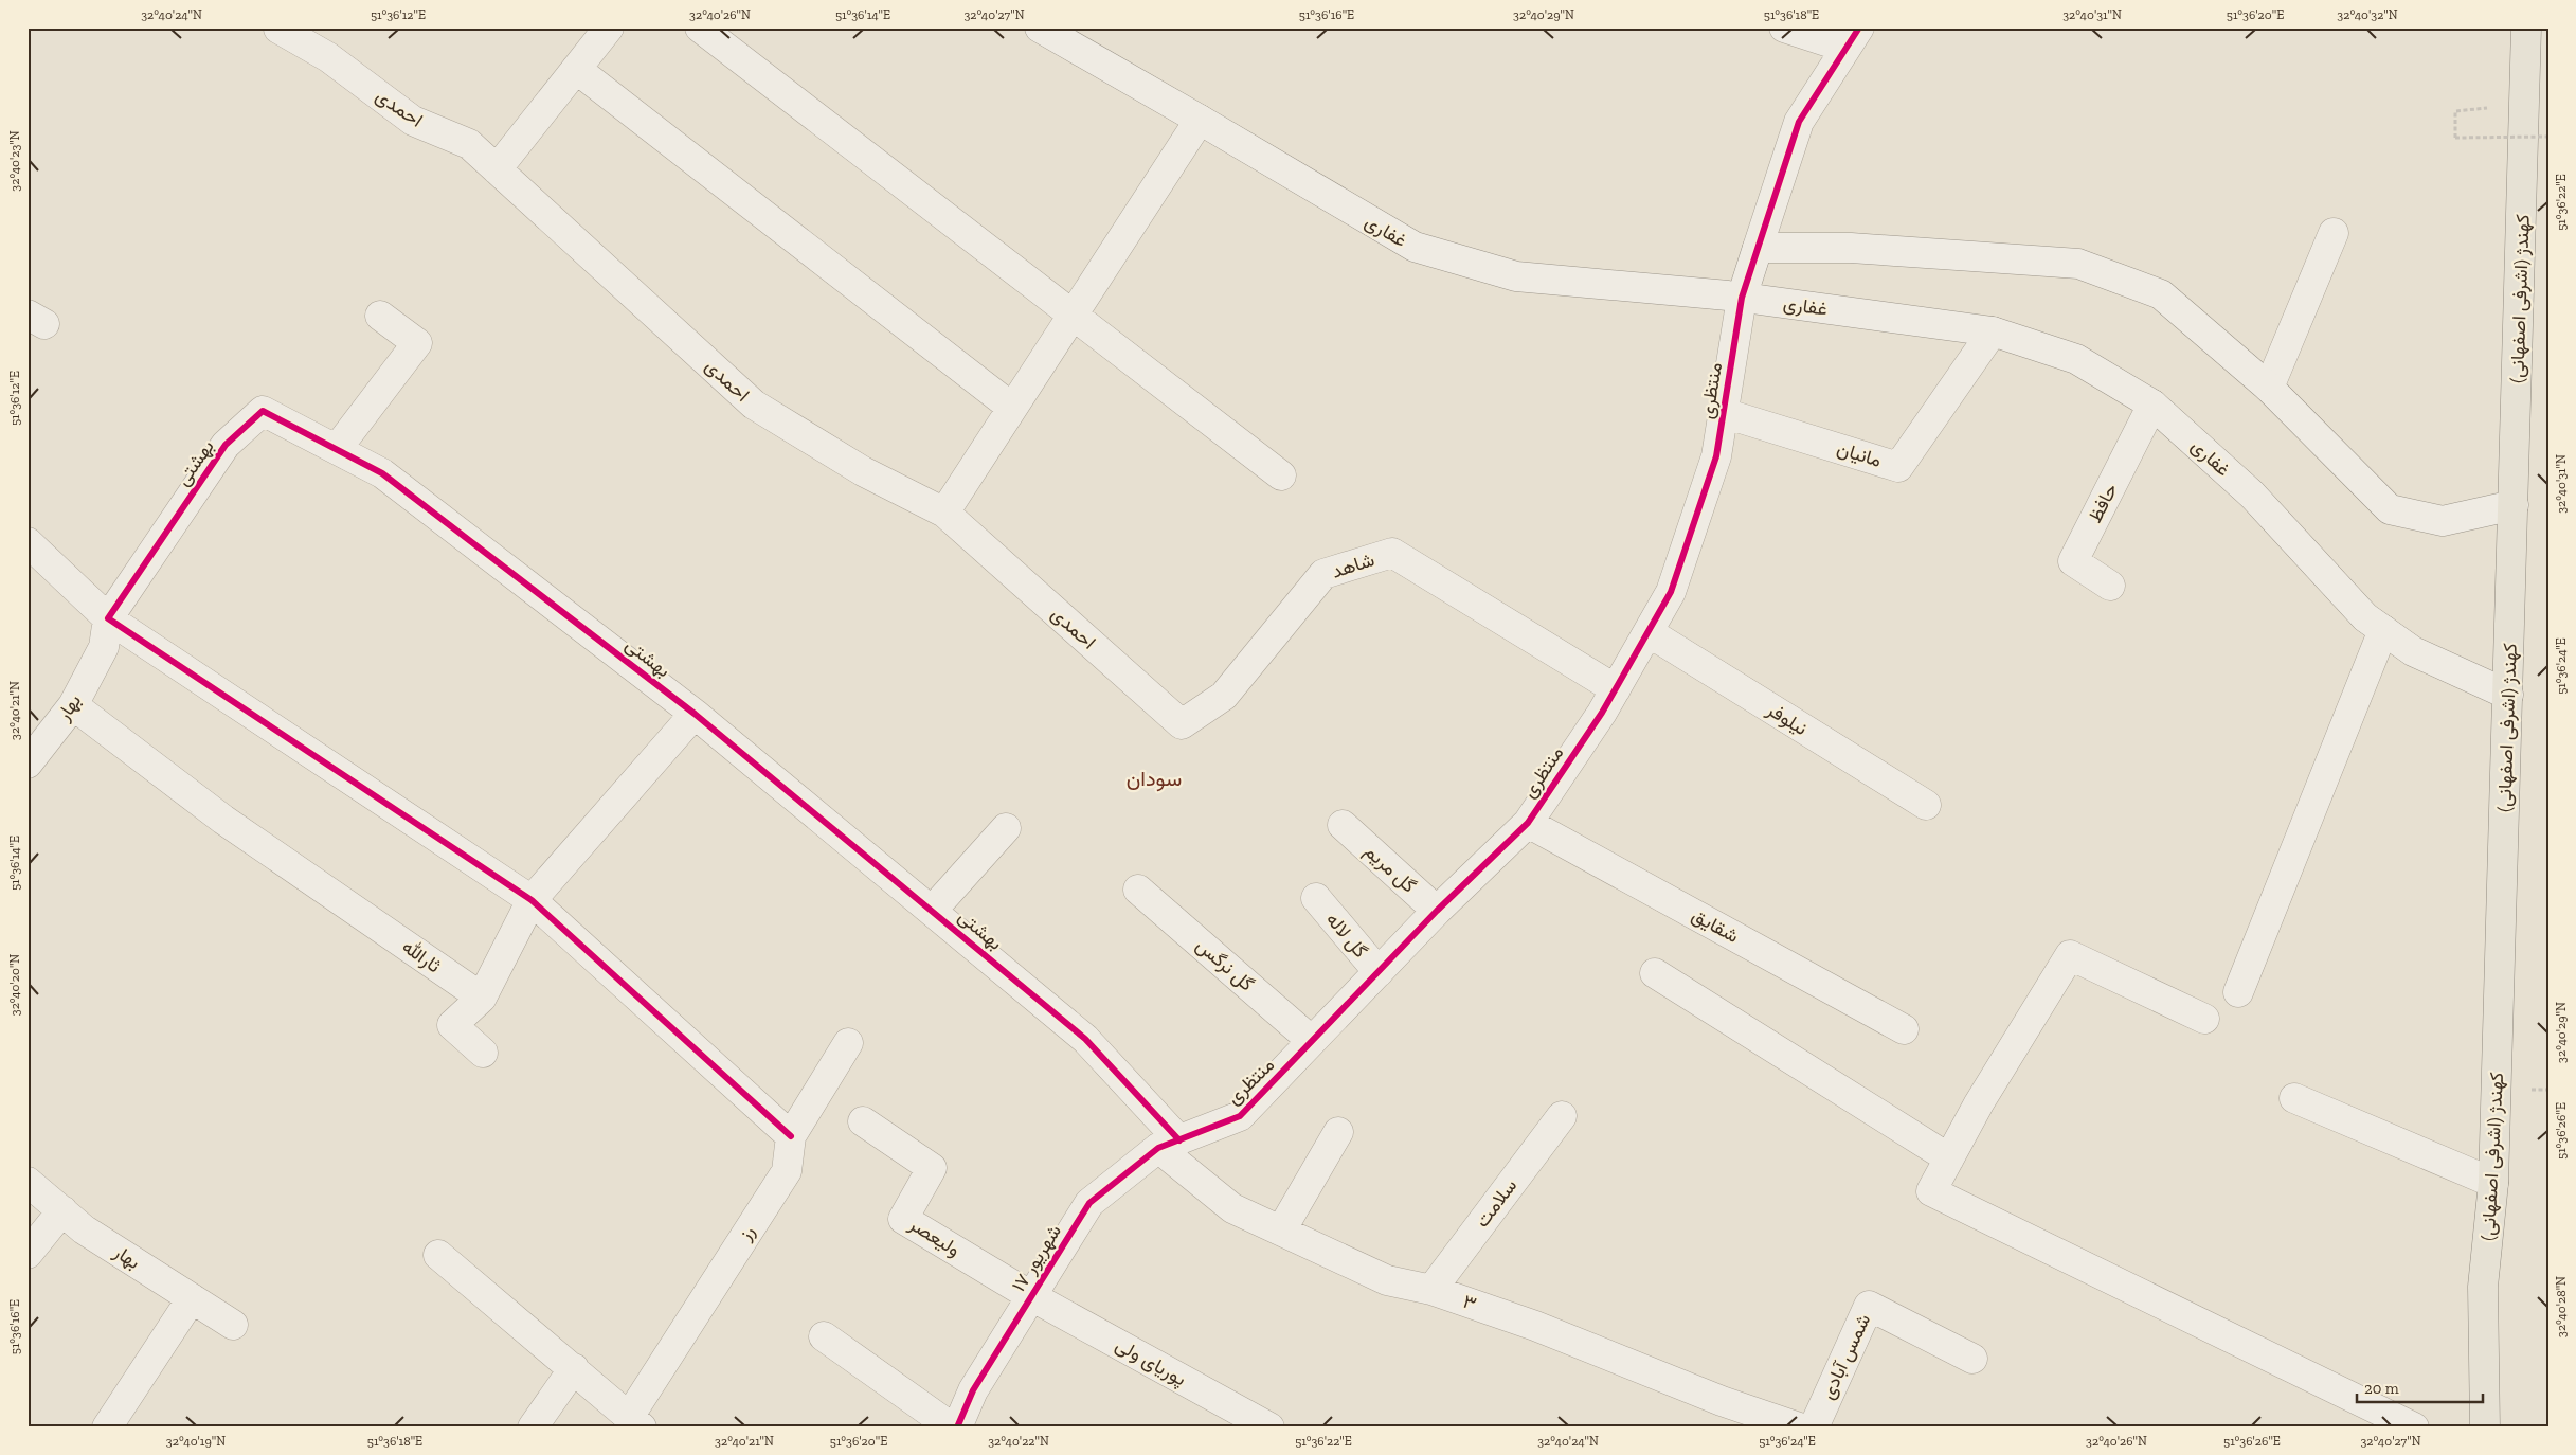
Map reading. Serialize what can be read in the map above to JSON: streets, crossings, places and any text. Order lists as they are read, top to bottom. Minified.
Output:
{"streets":{"main road":["کهندژ (اشرفی اصفهانی)"],"street":["احمدی","غفاری","منتظری","مانیان","بهشتی","حافظ","شاهد","بهار","نیلوفر","گل مریم","شقایق","گل لاله","ثارالله","گل نرگس","سلامت","رز","ولیعصر","۱۷ شهریور","۳","شمس آبادی","پوریای ولی"]},"crossings":[["احمدی","شاهد"],["غفاری","کهندژ (اشرفی اصفهانی)"],["غفاری","منتظری"],["غفاری","مانیان"],["غفاری","حافظ"],["منتظری","مانیان"],["منتظری","بهشتی"],["منتظری","شاهد"],["منتظری","نیلوفر"],["منتظری","گل مریم"],["منتظری","شقایق"],["منتظری","گل لاله"],["منتظری","گل نرگس"],["منتظری","۱۷ شهریور"],["منتظری","۳"],["بهشتی","بهار"],["بهشتی","۱۷ شهریور"],["بهشتی","۳"],["بهار","ثارالله"],["سلامت","۳"],["ولیعصر","۱۷ شهریور"],["ولیعصر","پوریای ولی"],["۱۷ شهریور","۳"],["۱۷ شهریور","پوریای ولی"]],"districts":["سودان"],"scale_bar":"20 m","coordinates":["32°40'24\"N","51°36'12\"E","32°40'26\"N","51°36'14\"E","32°40'27\"N","51°36'16\"E","32°40'29\"N","51°36'18\"E","32°40'31\"N","51°36'20\"E","32°40'32\"N","32°40'23\"N","51°36'22\"E","51°36'24\"E","32°40'21\"N","32°40'20\"N","51°36'26\"E","32°40'28\"N","32°40'19\"N","32°40'22\"N"]}
